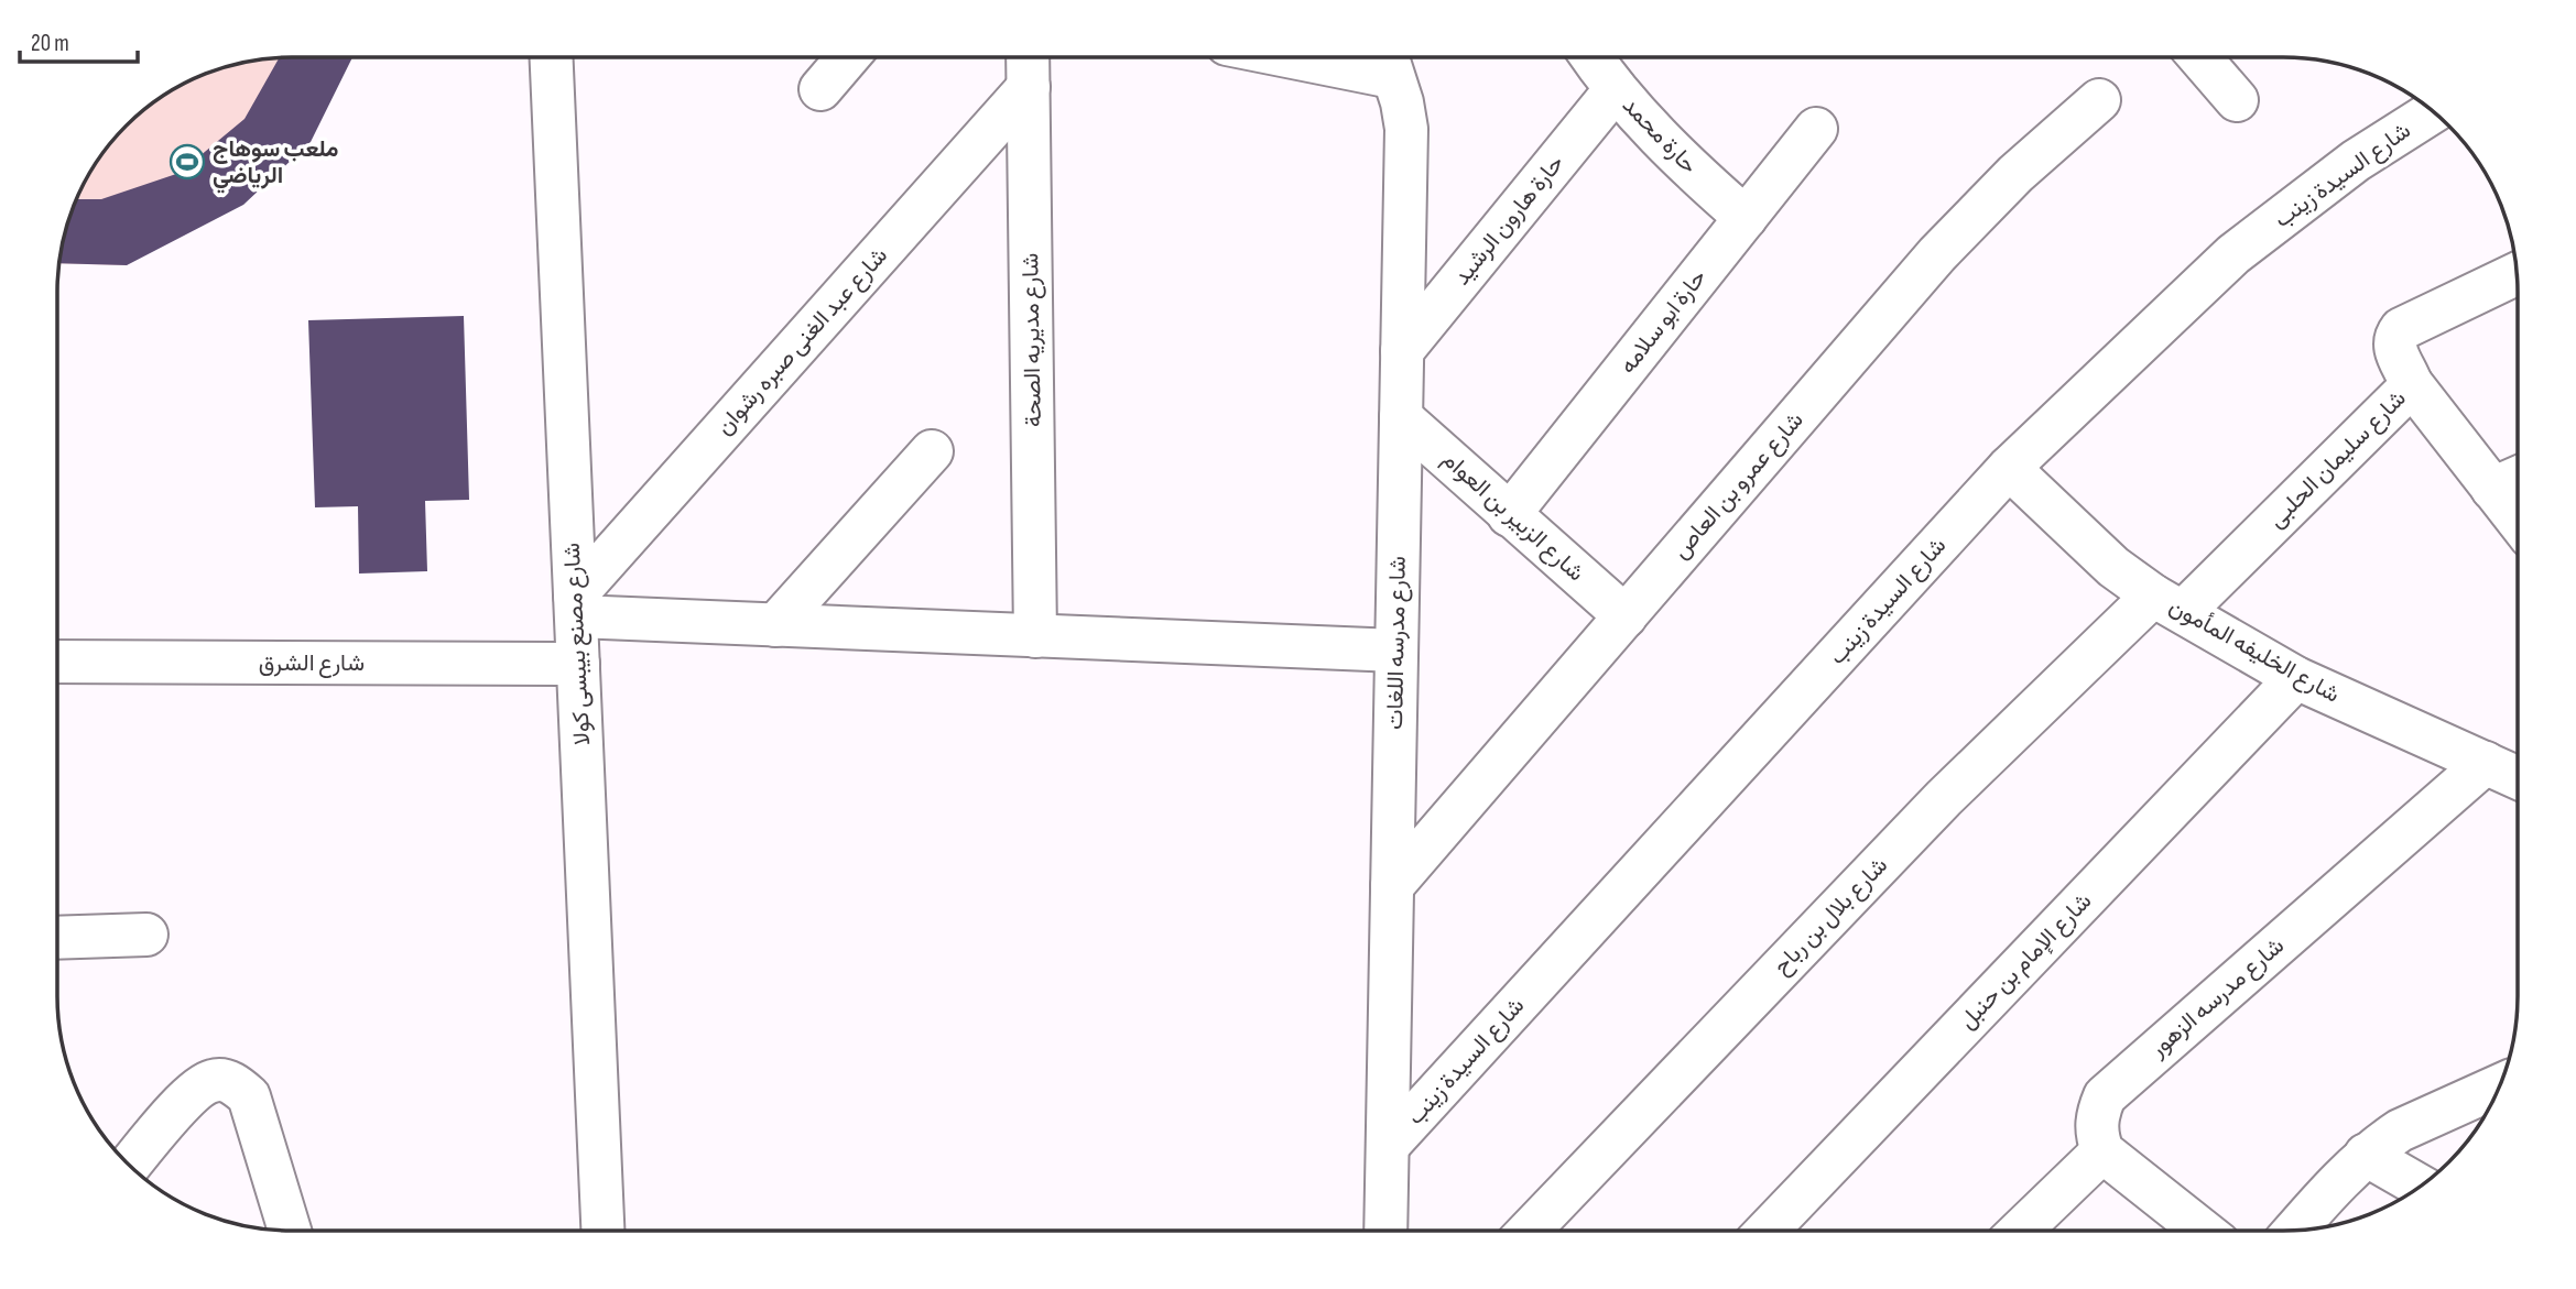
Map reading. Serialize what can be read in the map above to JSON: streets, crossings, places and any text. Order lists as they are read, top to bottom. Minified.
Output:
{"streets":{"street":["حارة محمد","شارع السيدة زينب","حارة هارون الرشيد","حارة ابو سلامه","شارع مديريه الصحة","شارع عبد الغنى صبره رشوان","شارع سليمان الحلبى","شارع عمرو بن العاص","شارع الزبير بن العوام","شارع مدرسه اللغات","شارع مصنع بيبسى كولا","شارع الخليفه المأمون","شارع الشرق","شارع بلال بن رباح","شارع الإمام بن حنبل","شارع مدرسه الزهور"]},"crossings":[["حارة محمد","حارة هارون الرشيد"],["حارة محمد","حارة ابو سلامه"],["شارع السيدة زينب","شارع مدرسه اللغات"],["شارع السيدة زينب","شارع الخليفه المأمون"],["حارة هارون الرشيد","شارع مدرسه اللغات"],["حارة ابو سلامه","شارع الزبير بن العوام"],["شارع مديريه الصحة","شارع عبد الغنى صبره رشوان"],["شارع عبد الغنى صبره رشوان","شارع مصنع بيبسى كولا"],["شارع سليمان الحلبى","شارع الخليفه المأمون"],["شارع سليمان الحلبى","شارع بلال بن رباح"],["شارع عمرو بن العاص","شارع الزبير بن العوام"],["شارع عمرو بن العاص","شارع مدرسه اللغات"],["شارع الزبير بن العوام","شارع مدرسه اللغات"],["شارع مصنع بيبسى كولا","شارع الشرق"],["شارع الخليفه المأمون","شارع بلال بن رباح"],["شارع الخليفه المأمون","شارع الإمام بن حنبل"],["شارع الخليفه المأمون","شارع مدرسه الزهور"]],"places":{"sports":["ملعب سوهاج الرياضي"]},"scale_bar":"20 m"}
